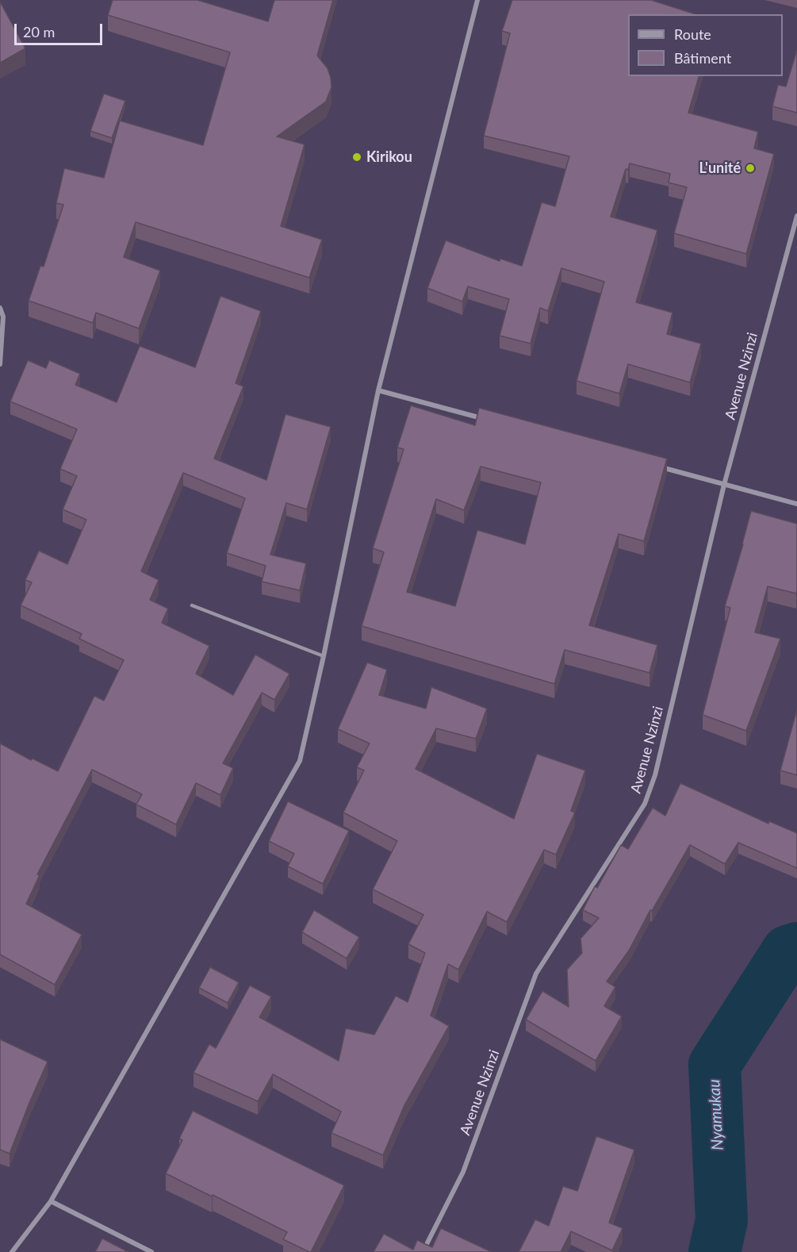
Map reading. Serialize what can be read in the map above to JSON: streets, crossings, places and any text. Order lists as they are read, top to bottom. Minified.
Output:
{"streets":{"street":["Avenue Nzinzi"]},"water":["Nyamukau"],"places":["Kirikou","L'unité"],"legend":["Route","Bâtiment"],"scale_bar":"20 m"}
